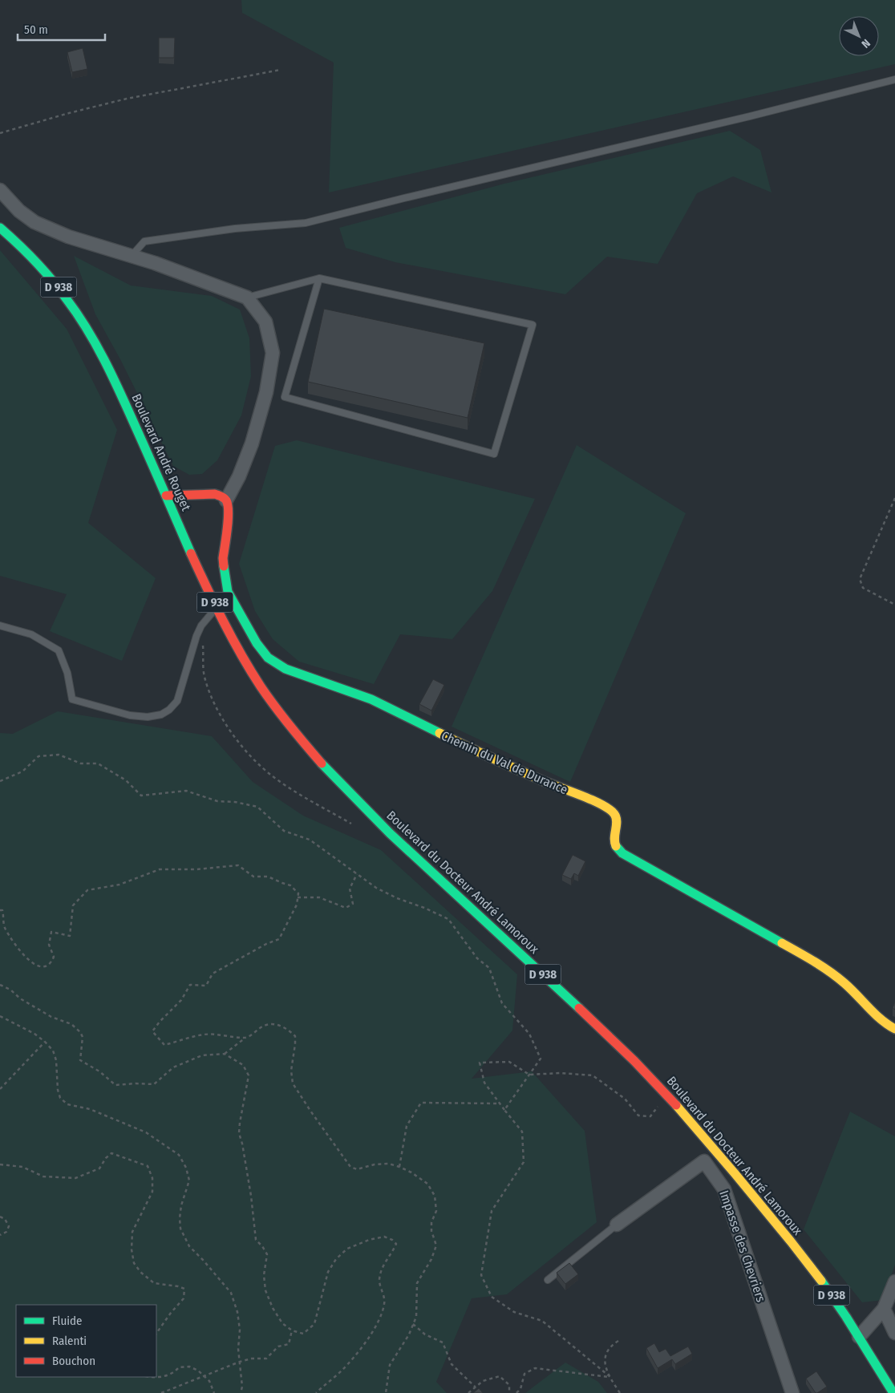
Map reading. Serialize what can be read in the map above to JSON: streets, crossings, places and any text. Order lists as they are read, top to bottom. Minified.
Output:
{"streets":{"main road":["D 938","Boulevard André Rouget","Chemin du Val de Durance","Boulevard du Docteur André Lamoroux"],"street":["Impasse des Chevriers"]},"crossings":[["Boulevard André Rouget","Boulevard du Docteur André Lamoroux"]],"legend":["Fluide","Ralenti","Bouchon"],"scale_bar":"50 m","north":"bottom right"}
